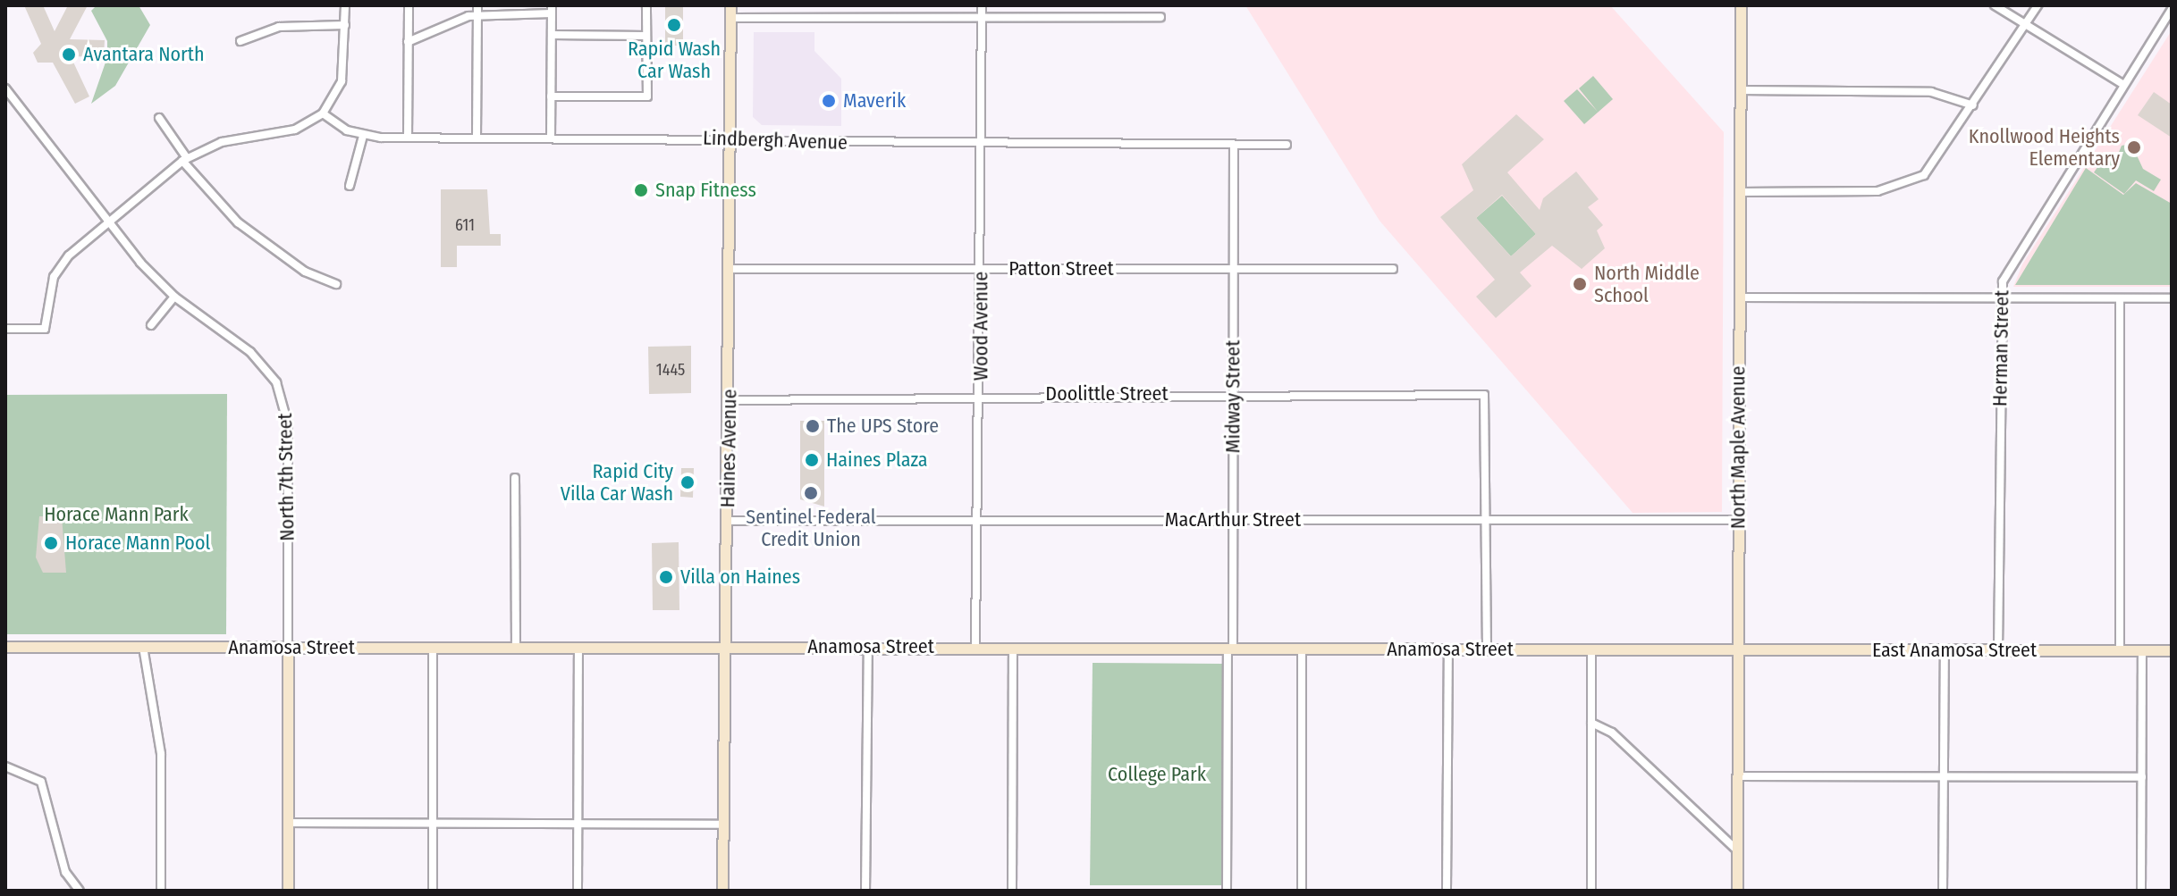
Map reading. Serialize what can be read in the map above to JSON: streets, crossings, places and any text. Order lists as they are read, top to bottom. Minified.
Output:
{"streets":{"main road":["North Maple Avenue","Haines Avenue","North 7th Street","Anamosa Street","East Anamosa Street"],"street":["Lindbergh Avenue","Patton Street","Wood Avenue","Herman Street","Doolittle Street","Midway Street","MacArthur Street"]},"crossings":[["Lindbergh Avenue","Wood Avenue"],["Lindbergh Avenue","Midway Street"],["Lindbergh Avenue","Haines Avenue"],["Patton Street","Wood Avenue"],["Patton Street","Midway Street"],["Patton Street","Haines Avenue"],["Wood Avenue","Doolittle Street"],["Wood Avenue","MacArthur Street"],["Wood Avenue","Anamosa Street"],["Herman Street","East Anamosa Street"],["Doolittle Street","Midway Street"],["Doolittle Street","Haines Avenue"],["Doolittle Street","MacArthur Street"],["Midway Street","MacArthur Street"],["Midway Street","Anamosa Street"],["North Maple Avenue","MacArthur Street"],["North Maple Avenue","Anamosa Street"],["North Maple Avenue","East Anamosa Street"],["Haines Avenue","MacArthur Street"],["Haines Avenue","Anamosa Street"],["North 7th Street","Anamosa Street"],["Anamosa Street","East Anamosa Street"]],"parks":["Horace Mann Park","College Park"],"places":["Rapid Wash Car Wash","Avantara North","Maverik","Knollwood Heights Elementary","Snap Fitness","North Middle School","The UPS Store","Haines Plaza","Rapid City Villa Car Wash","Sentinel Federal Credit Union","Horace Mann Pool","Villa on Haines"],"house_numbers":["611","1445"]}
